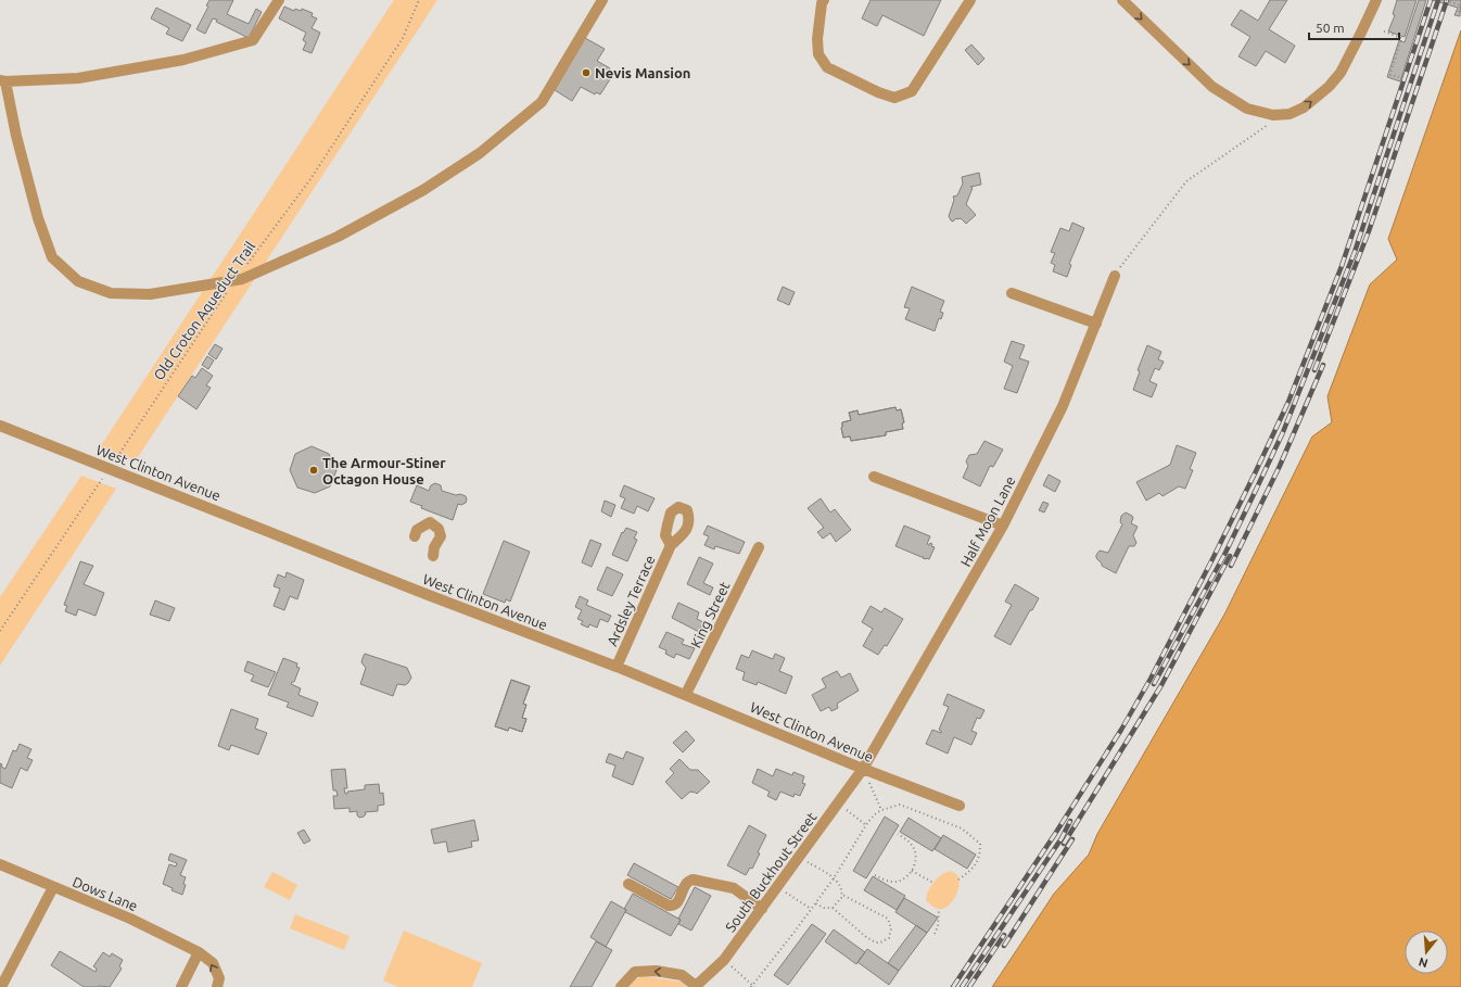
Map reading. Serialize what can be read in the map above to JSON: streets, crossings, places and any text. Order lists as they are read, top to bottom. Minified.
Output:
{"streets":{"street":["West Clinton Avenue","Half Moon Lane","Ardsley Terrace","King Street","South Buckhout Street","Dows Lane"],"path":["Old Croton Aqueduct Trail"]},"crossings":[["Old Croton Aqueduct Trail","West Clinton Avenue"],["West Clinton Avenue","Half Moon Lane"],["West Clinton Avenue","Ardsley Terrace"],["West Clinton Avenue","King Street"],["West Clinton Avenue","South Buckhout Street"],["Half Moon Lane","South Buckhout Street"]],"places":["Nevis Mansion","The Armour-Stiner Octagon House"],"scale_bar":"50 m","north":"bottom"}
